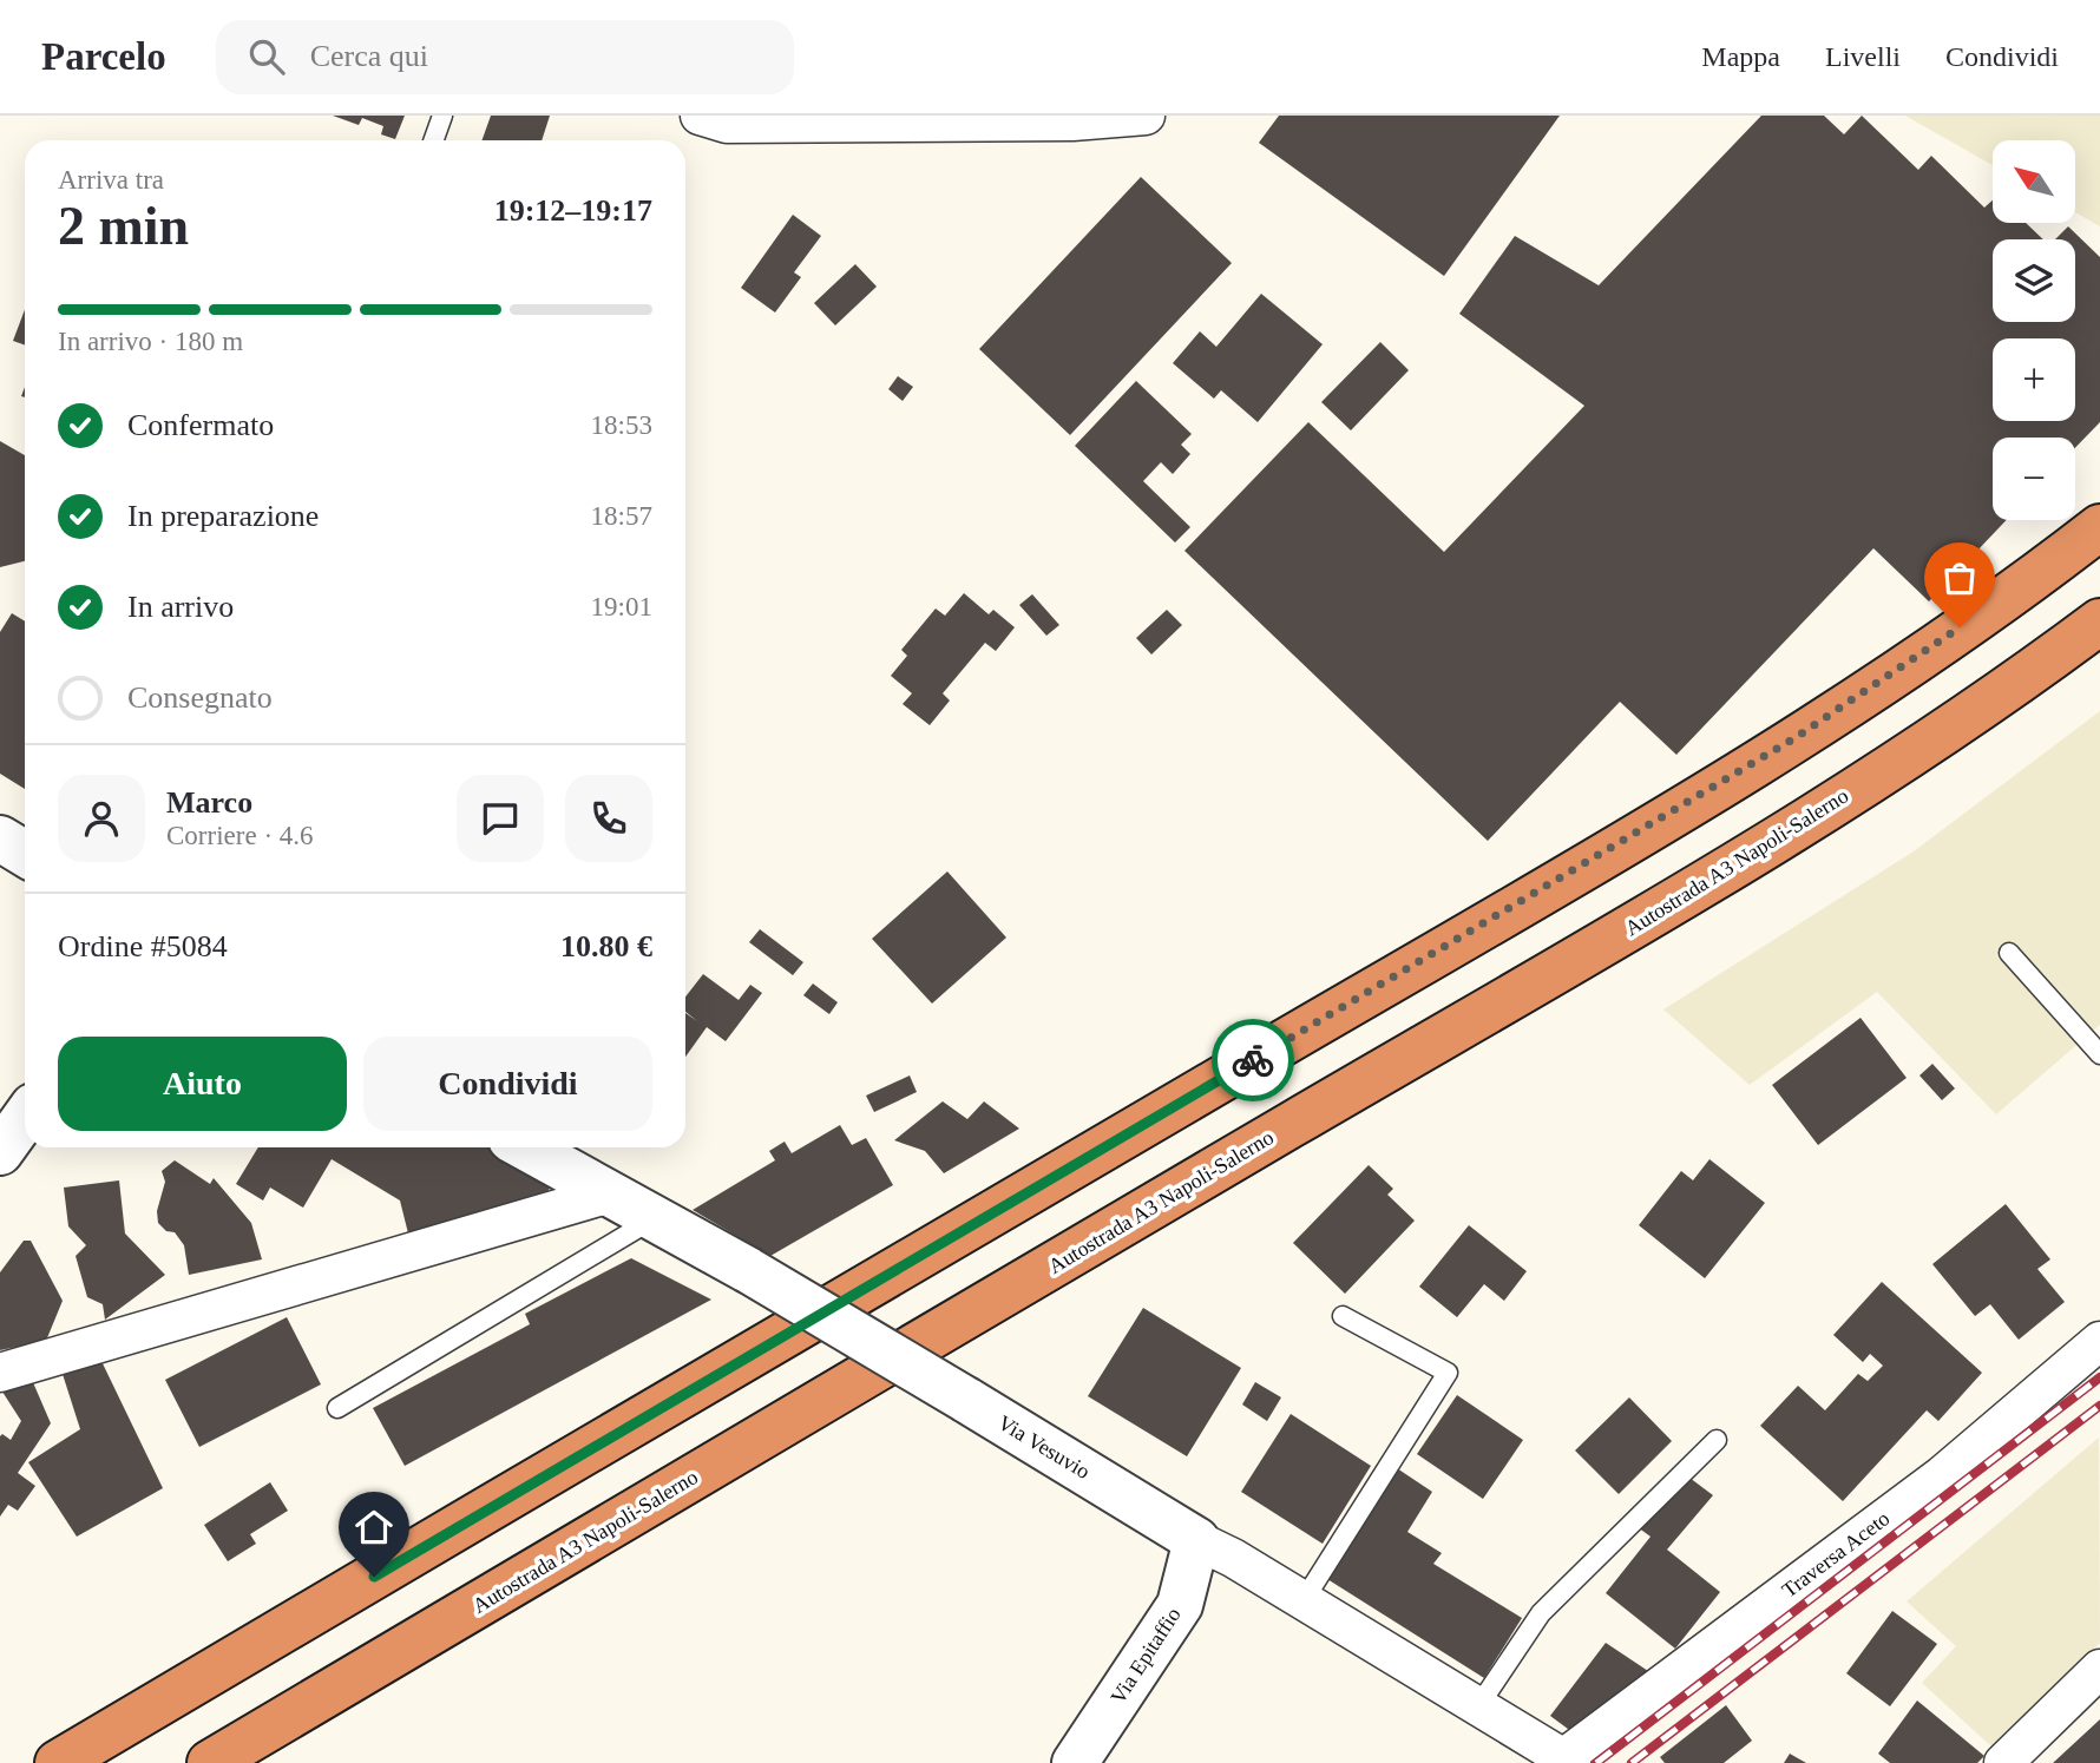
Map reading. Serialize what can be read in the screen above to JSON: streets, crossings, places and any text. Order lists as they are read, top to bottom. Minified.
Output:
{"streets":{"highway":["Autostrada A3 Napoli-Salerno"],"street":["Via Vesuvio","Traversa Aceto","Via Epitaffio"]},"crossings":[["Via Vesuvio","Traversa Aceto"],["Via Vesuvio","Via Epitaffio"]],"north":"top left","page":{"header":"Parcelo","search":"Cerca qui","nav":["Mappa","Livelli","Condividi"],"map_buttons":["+","−"],"heading":["2 min","Arriva tra","19:12–19:17"],"panel":["Marco","Corriere · 4.6","Ordine #5084","10.80 €"],"bar":"In arrivo · 180 m","list":[["Confermato","18:53"],["In preparazione","18:57"],["In arrivo","19:01"],"Consegnato"],"buttons":["Aiuto","Condividi"]}}
